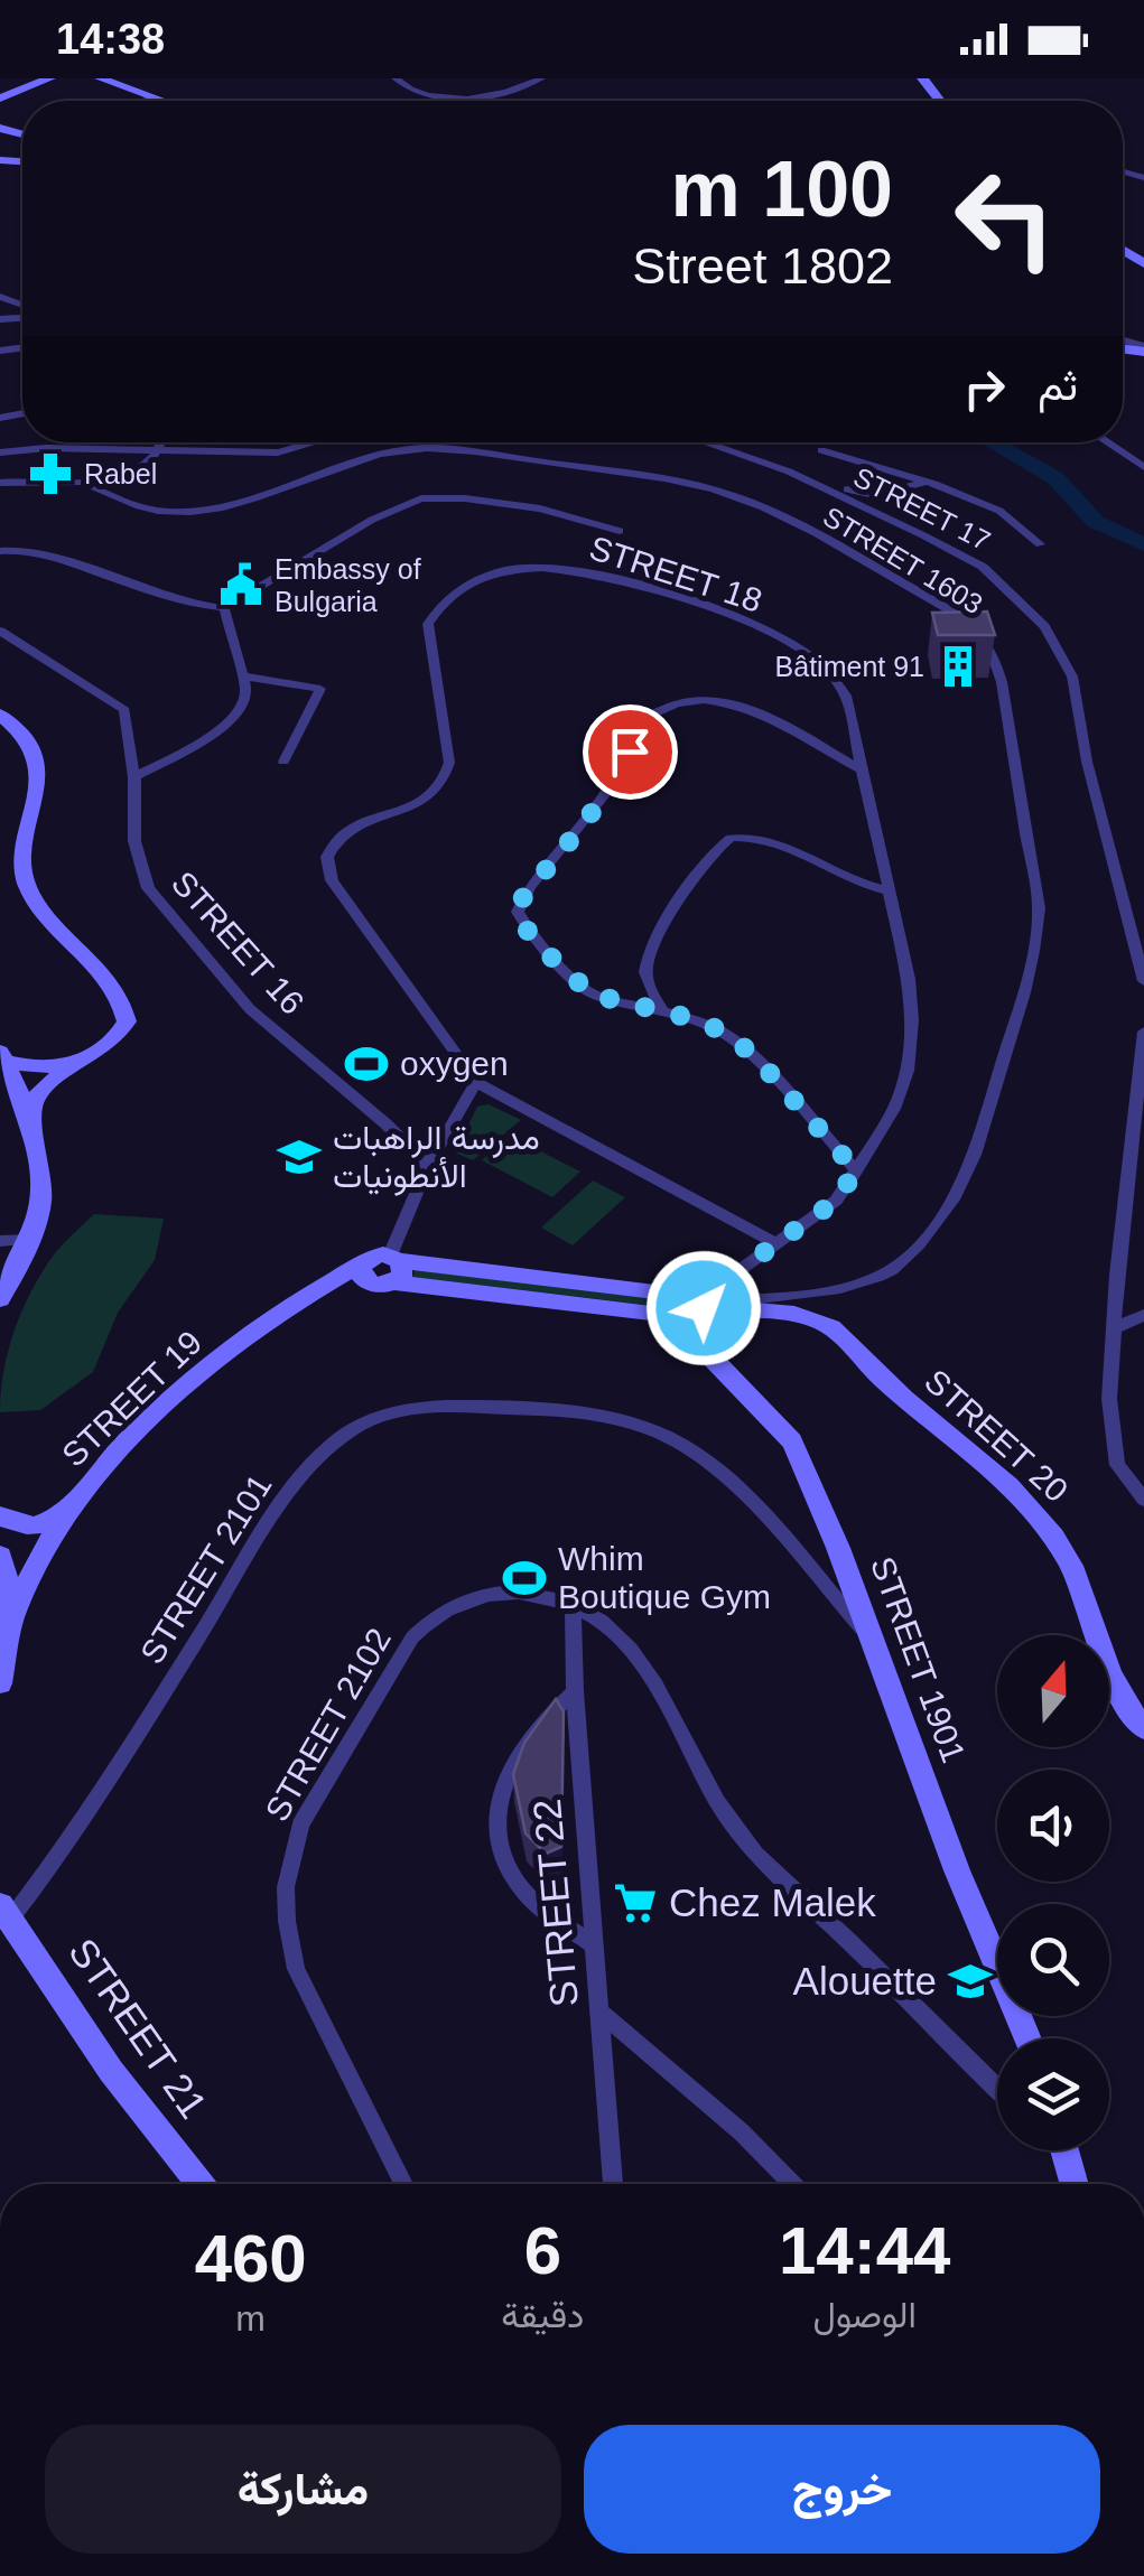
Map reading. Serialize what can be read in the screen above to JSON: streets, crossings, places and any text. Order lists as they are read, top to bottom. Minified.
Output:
{"streets":{"street":["STREET 17","STREET 1603","STREET 18","STREET 16","STREET 19","STREET 20","STREET 2101","STREET 1901","STREET 2102","STREET 22","STREET 21"]},"crossings":[["STREET 1603","STREET 18"],["STREET 1603","STREET 20"],["STREET 1603","STREET 1901"],["STREET 18","STREET 20"],["STREET 18","STREET 1901"],["STREET 19","STREET 20"],["STREET 20","STREET 1901"],["STREET 2101","STREET 1901"],["STREET 2101","STREET 21"],["STREET 2102","STREET 22"]],"places":{"pharmacy":["Rabel"],"public building":["Embassy of Bulgaria"],"building":["Bâtiment 91"],"sports":["oxygen","Whim Boutique Gym"],"school or university":["مدرسة الراهبات الأنطونيات","Alouette"],"supermarket":["Chez Malek"]},"north":"top","page":{"status":"14:38","turn":["100 m","Street 1802"],"then":"ثم","eta":["14:44","الوصول","6","دقيقة","460","m"],"buttons":["خروج","مشاركة"]}}
